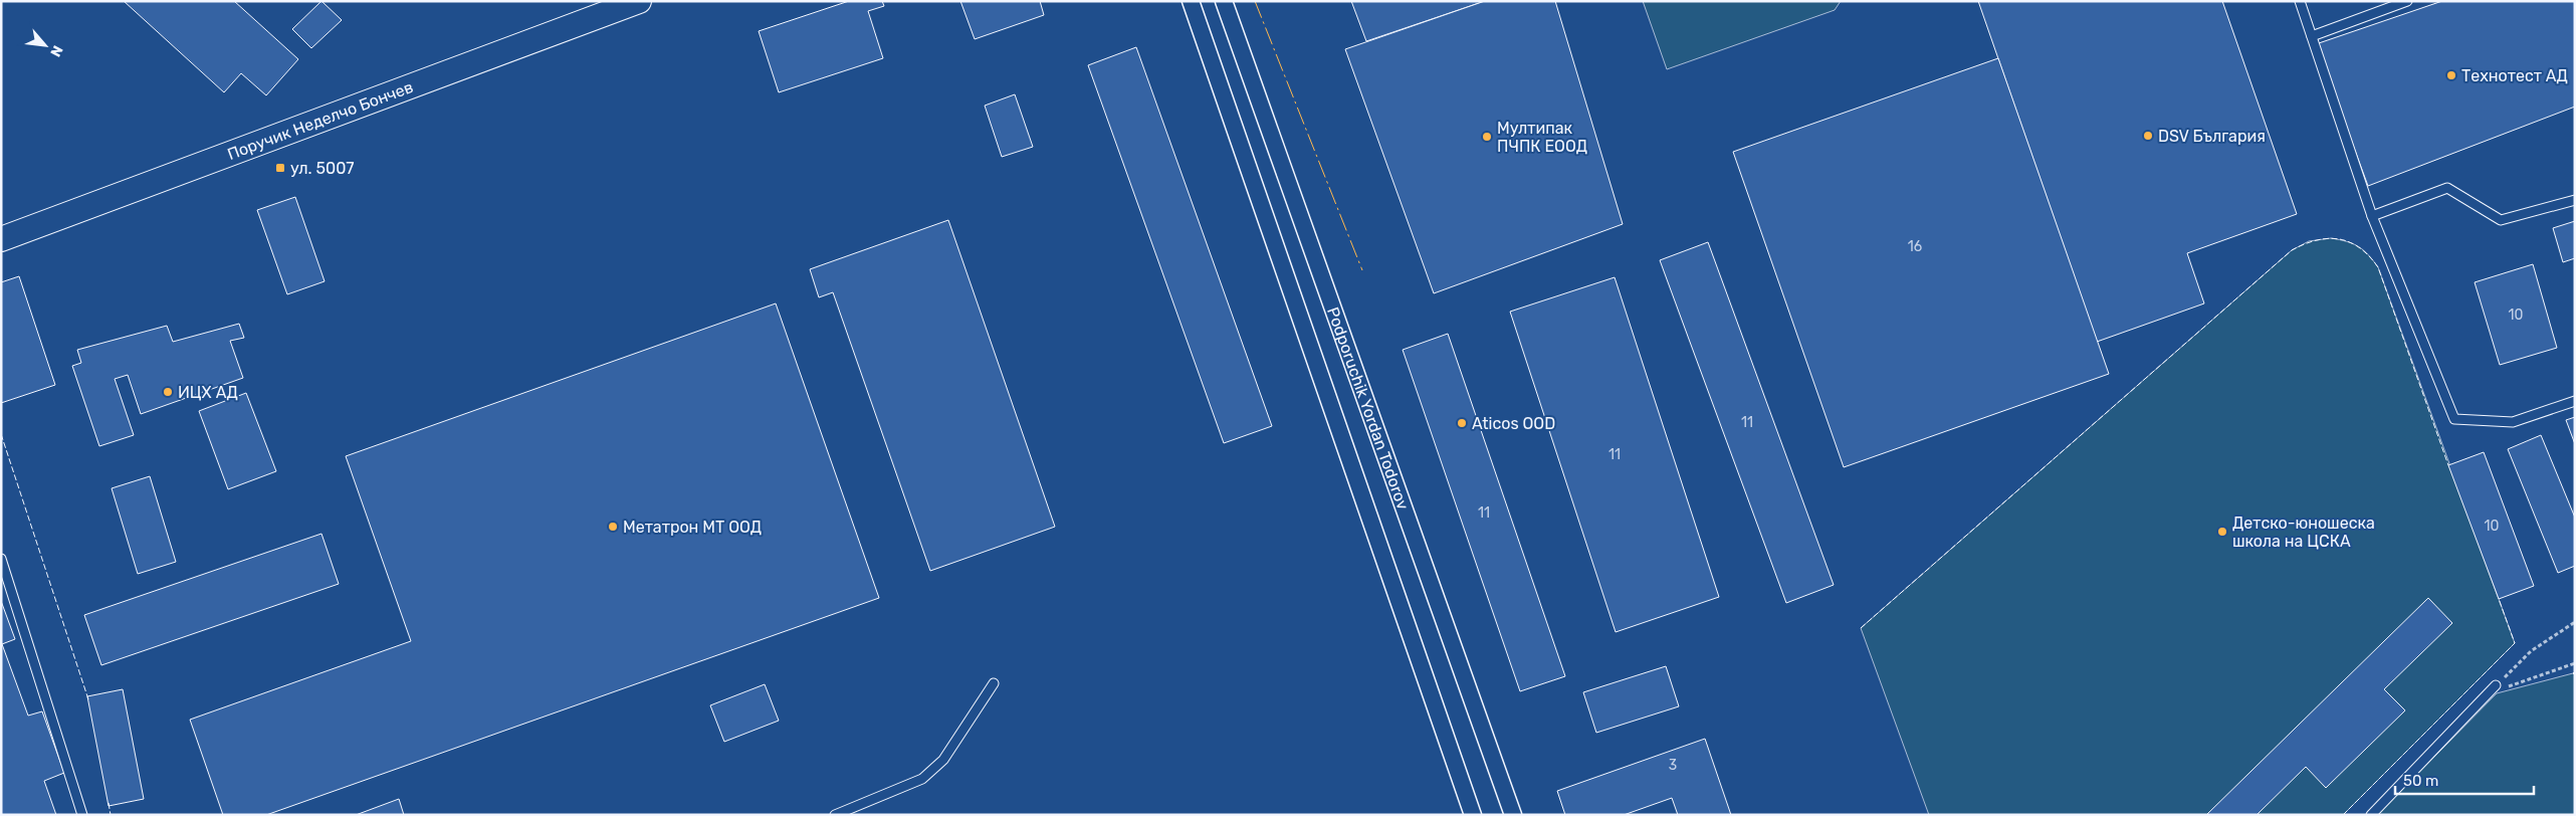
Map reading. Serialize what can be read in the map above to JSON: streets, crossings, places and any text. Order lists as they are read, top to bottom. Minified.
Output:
{"streets":{"street":["Поручик Неделчо Бончев","Podporuchik Yordan Todorov"]},"places":{"other":["Технотест АД","DSV България","Мултипак ПЧПК ЕООД","ИЦХ АД","Aticos OOD","Метатрон МТ ООД","Детско-юношеска школа на ЦСКА"],"transit":["ул. 5007"]},"house_numbers":["16","10","11","11","11","10","3"],"scale_bar":"50 m","north":"bottom right"}
